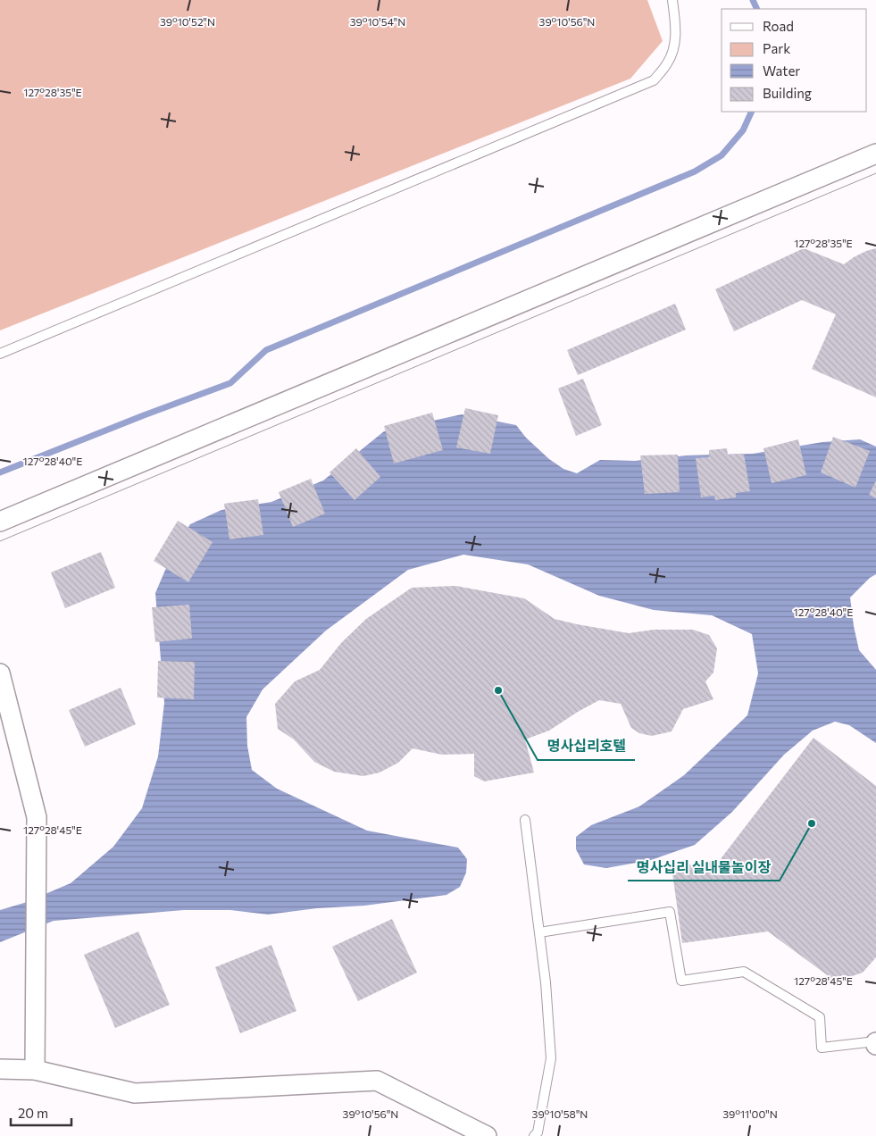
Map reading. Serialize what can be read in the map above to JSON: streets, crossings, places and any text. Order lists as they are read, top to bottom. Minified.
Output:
{"places":["명사십리호텔","명사십리 실내물놀이장"],"legend":["Road","Park","Water","Building"],"scale_bar":"20 m","coordinates":["39°10'52\"N","39°10'54\"N","39°10'56\"N","127°28'35\"E","127°28'40\"E","127°28'45\"E","39°10'58\"N","39°11'00\"N"]}
